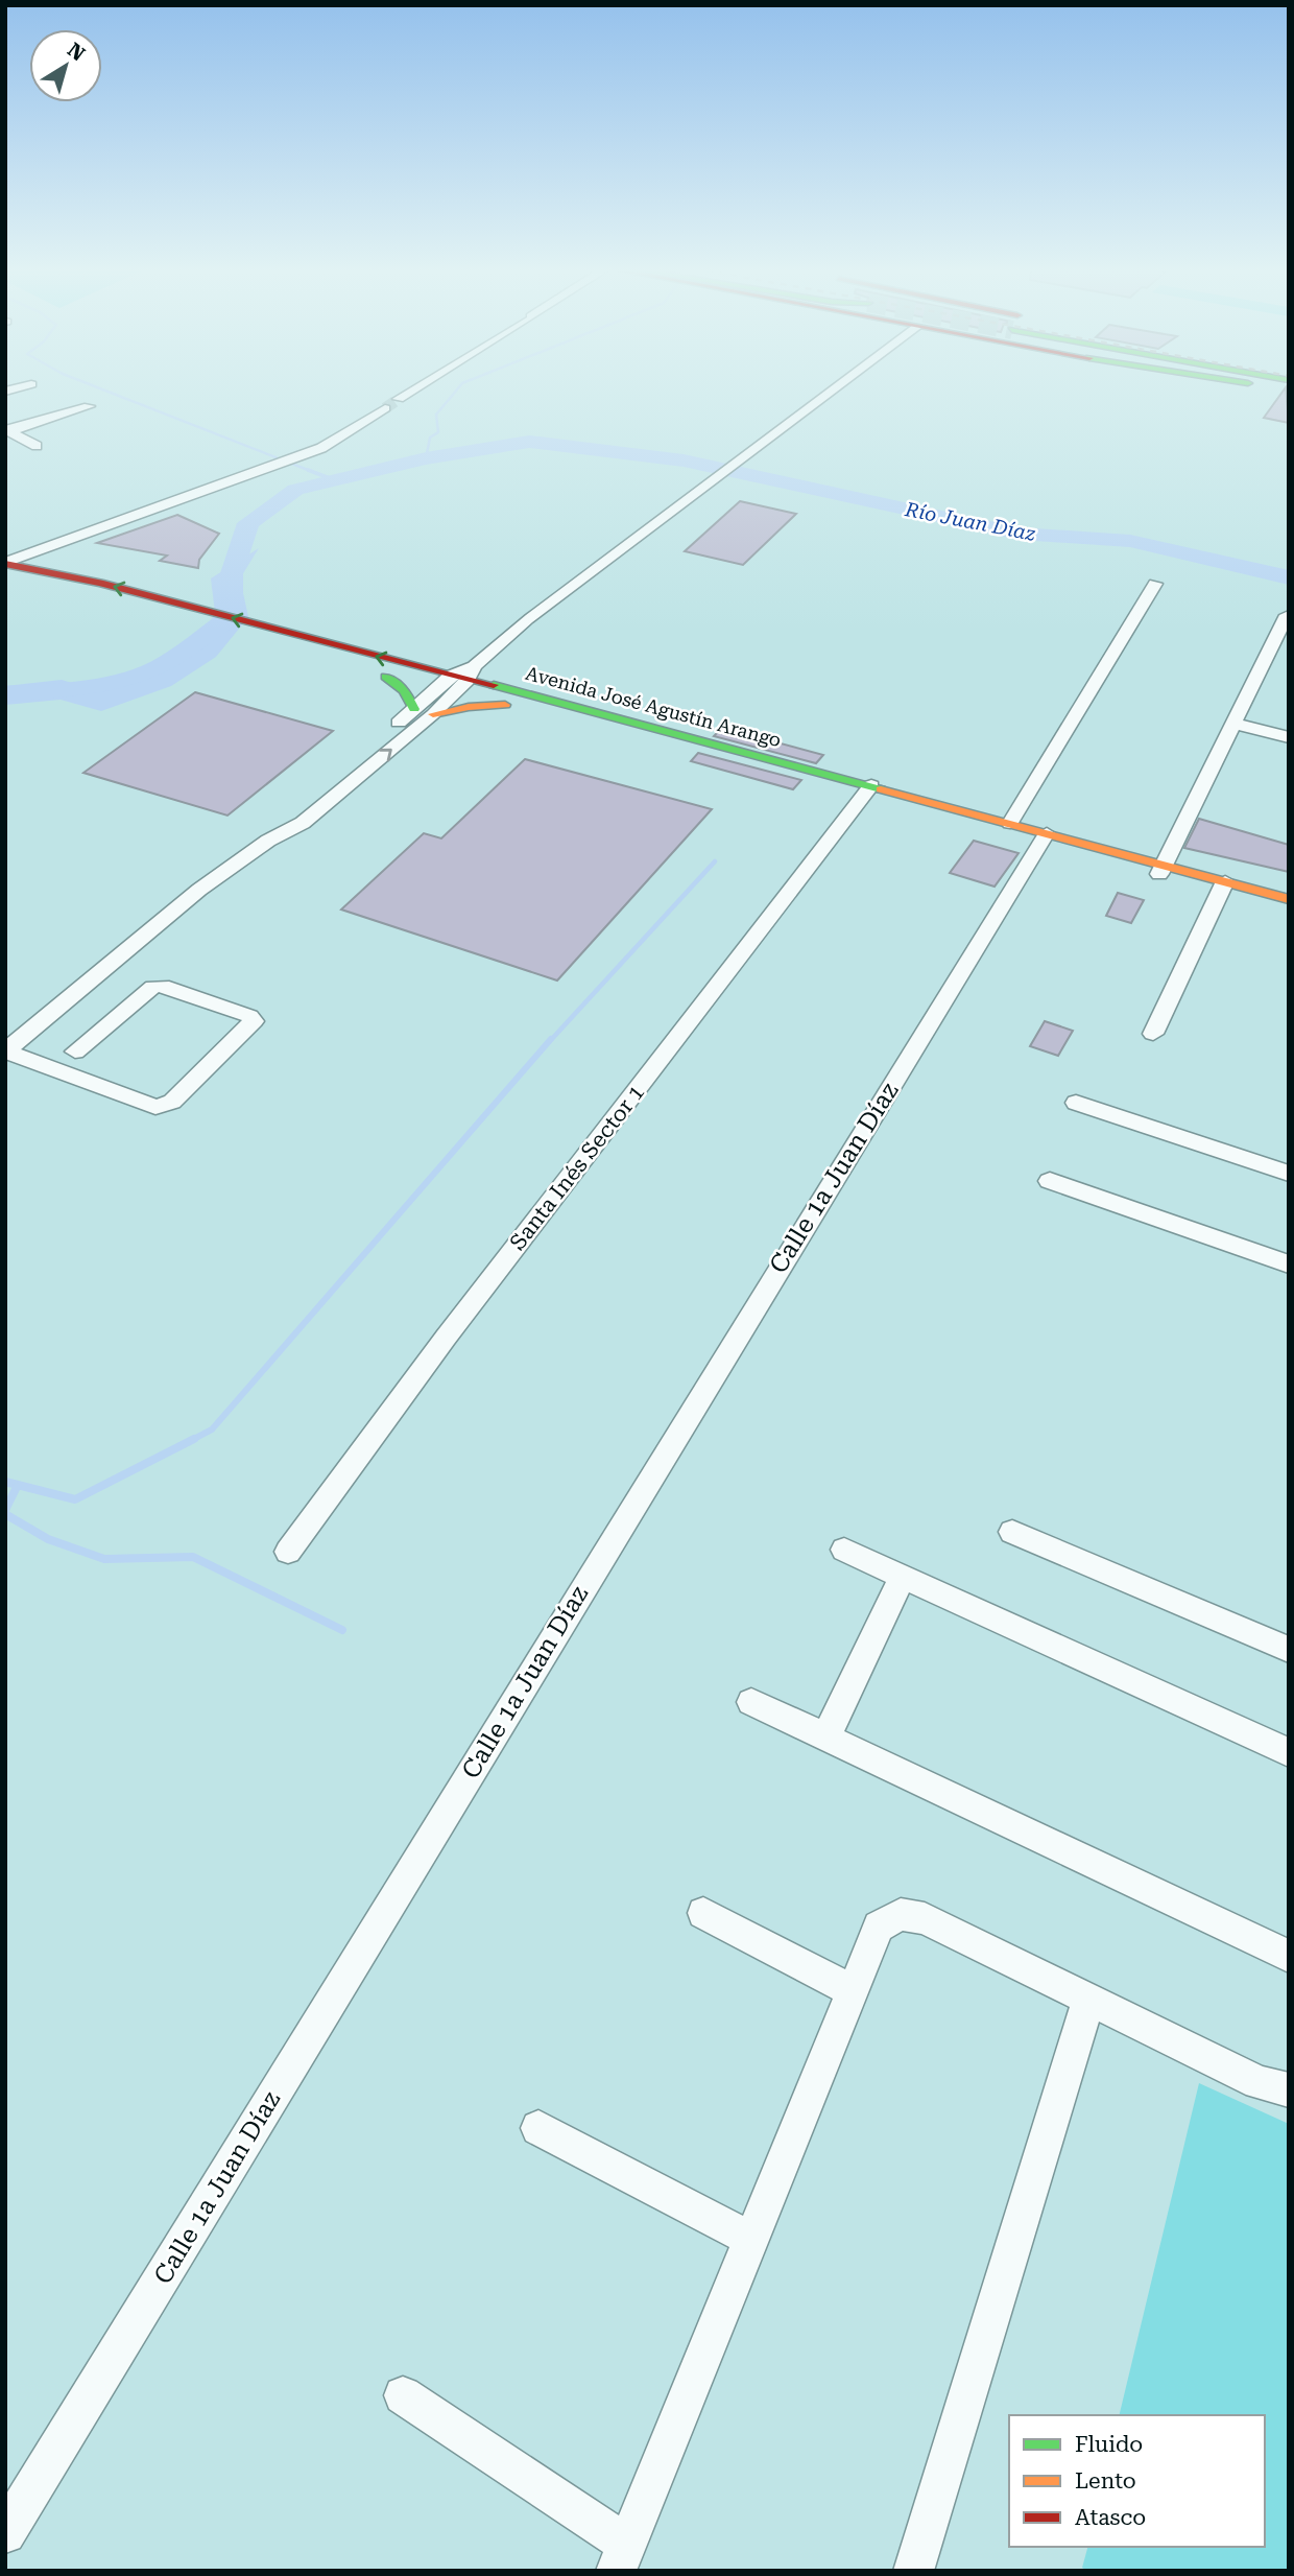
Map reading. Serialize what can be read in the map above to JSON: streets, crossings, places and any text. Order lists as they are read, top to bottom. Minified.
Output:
{"streets":{"main road":["Avenida José Agustín Arango"],"street":["Santa Inés Sector 1","Calle 1a Juan Díaz"]},"crossings":[["Avenida José Agustín Arango","Santa Inés Sector 1"],["Avenida José Agustín Arango","Calle 1a Juan Díaz"]],"water":["Río Juan Díaz"],"legend":["Fluido","Lento","Atasco"],"north":"top right"}
